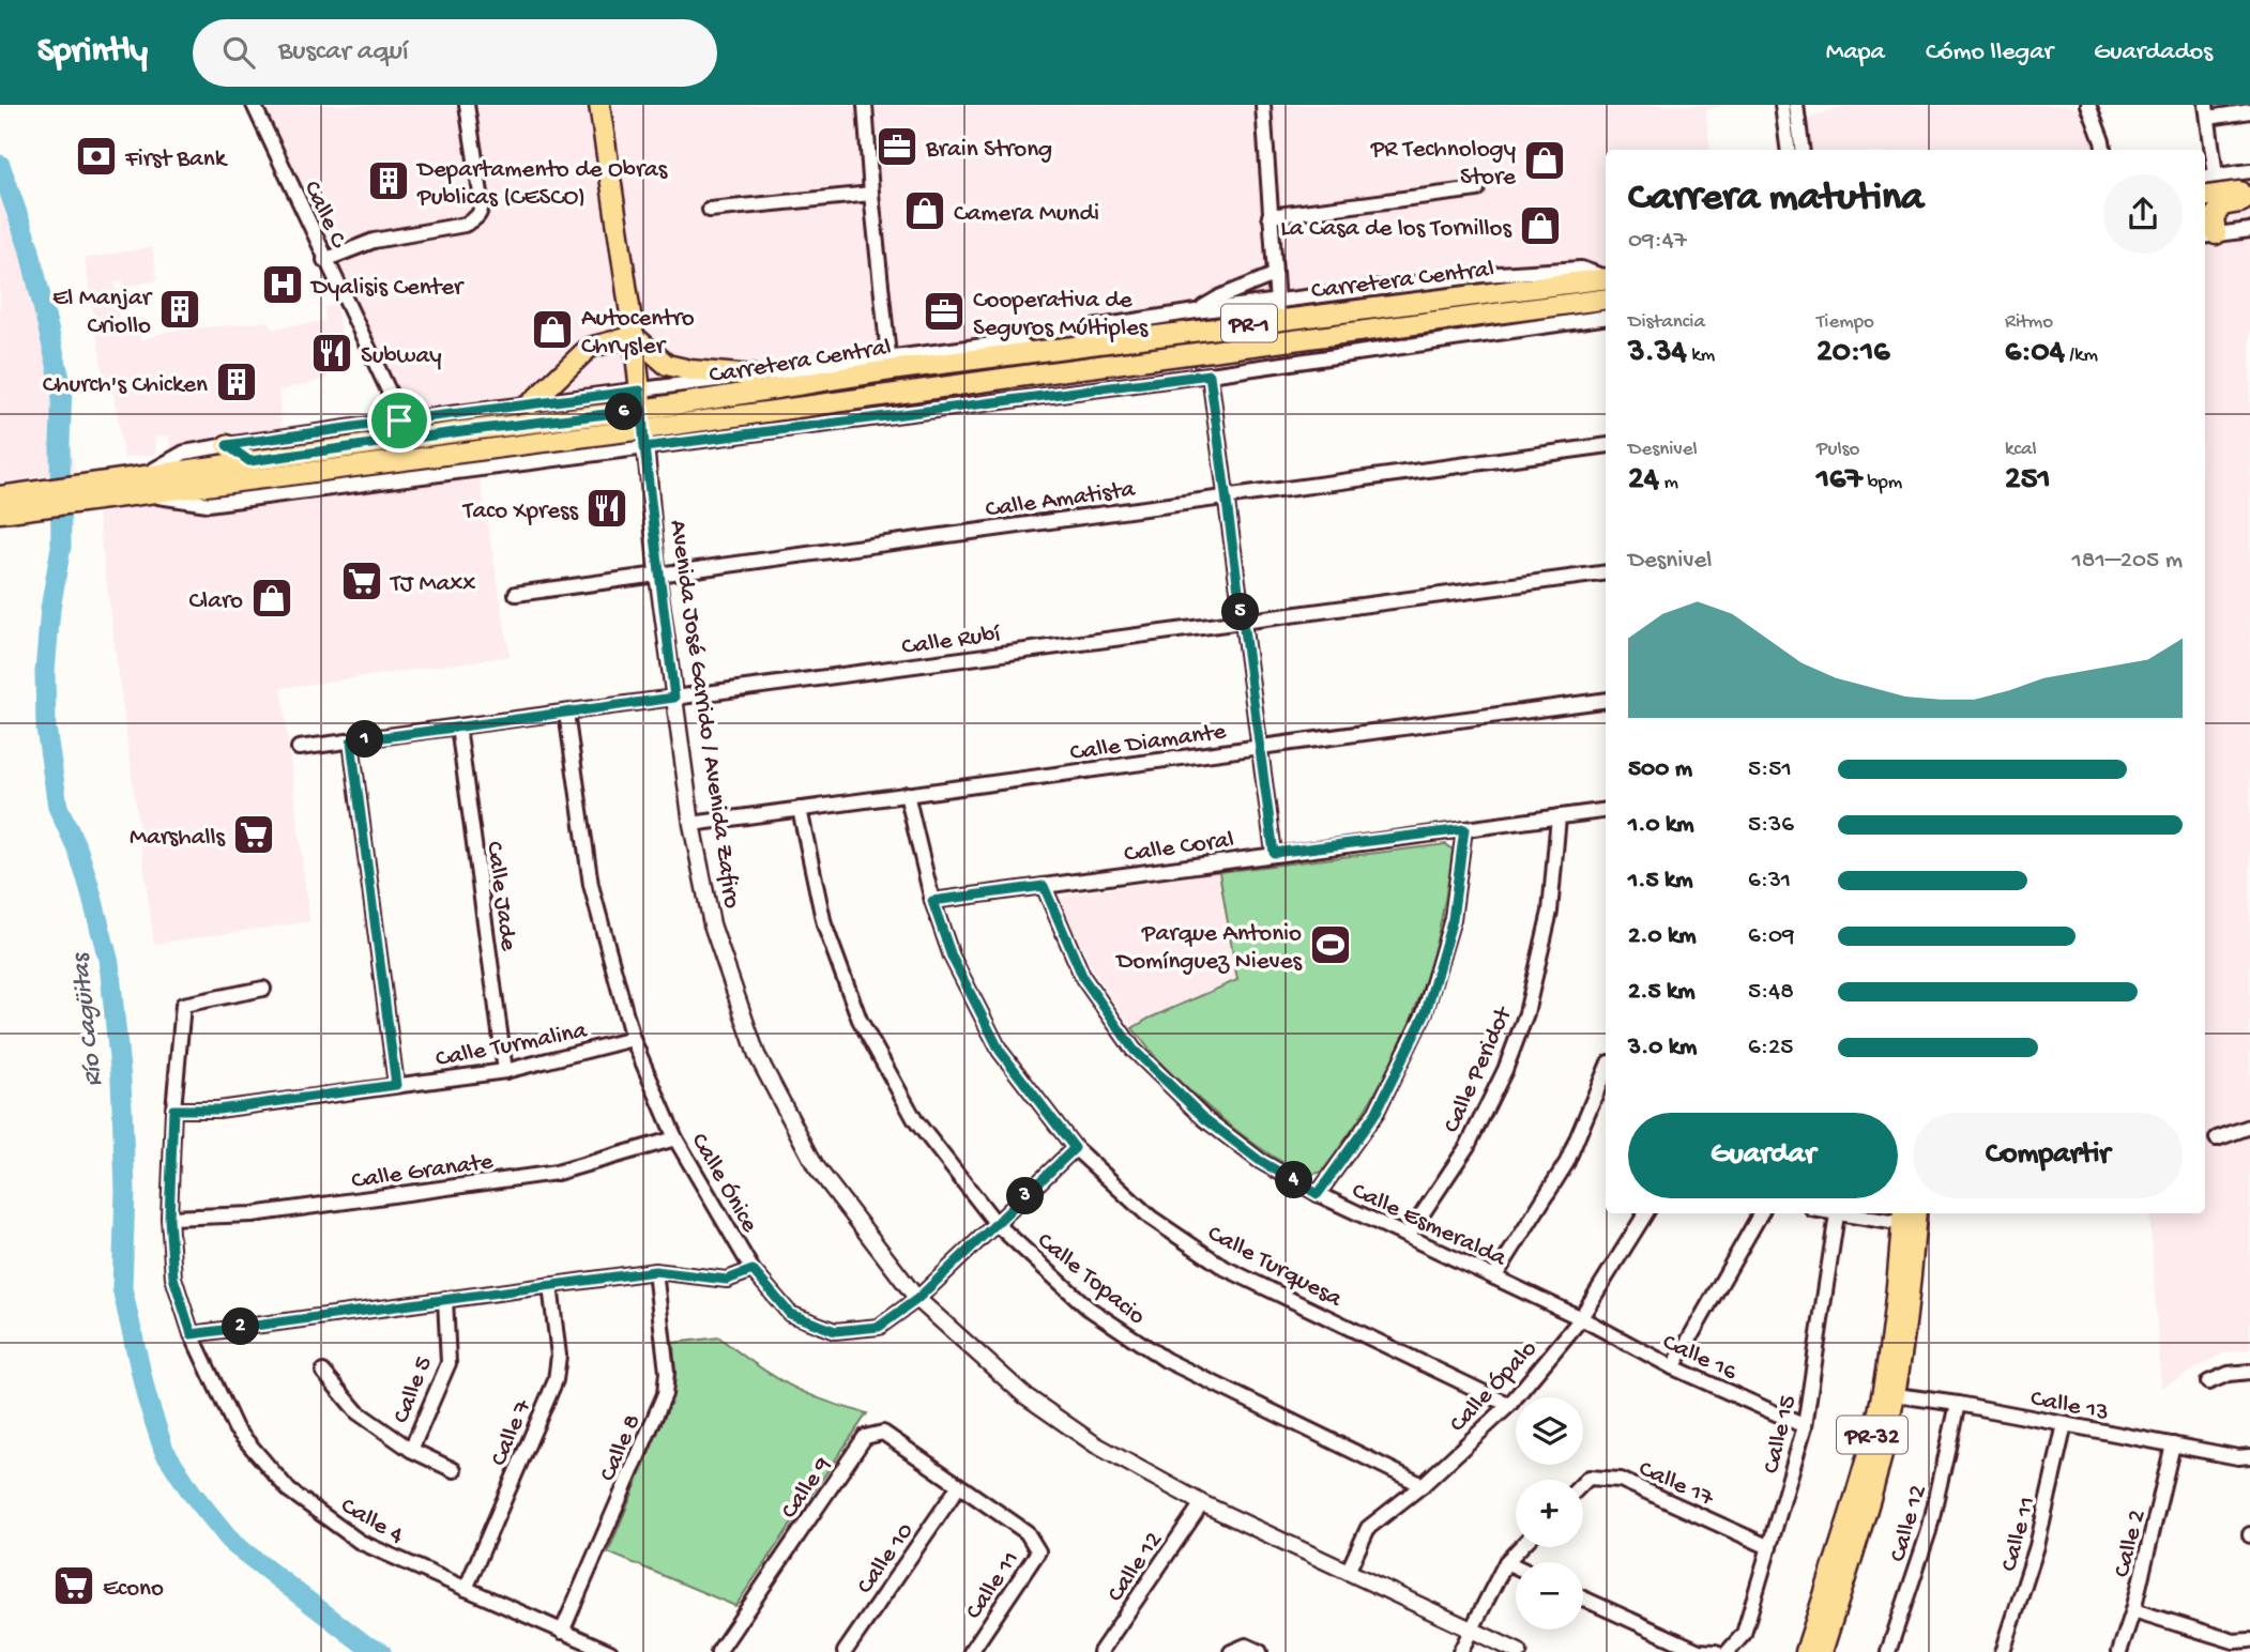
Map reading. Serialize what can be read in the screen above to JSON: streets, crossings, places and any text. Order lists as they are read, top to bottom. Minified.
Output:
{"streets":{"main road":["Carretera Central","PR-1","PR-32"],"street":["Calle C","Calle Amatista","Calle Rubí","Avenida José Garrido / Avenida Zafiro","Calle Diamante","Calle Coral","Calle Jade","Calle Turmalina","Calle Peridot","Calle Granate","Calle Ónice","Calle Esmeralda","Calle Turquesa","Calle Topacio","Calle 16","Calle Ópalo","Calle 5","Calle 13","Calle 7","Calle 15","Calle 8","Calle 17","Calle 9","Calle 4","Calle 12","Calle 11","Calle 2","Calle 10"]},"crossings":[["Carretera Central","Avenida José Garrido / Avenida Zafiro"],["Calle Amatista","Avenida José Garrido / Avenida Zafiro"],["Calle Rubí","Avenida José Garrido / Avenida Zafiro"],["Calle Rubí","Calle Jade"],["Calle Rubí","Calle Ónice"],["Avenida José Garrido / Avenida Zafiro","Calle Diamante"],["Avenida José Garrido / Avenida Zafiro","Calle Ónice"],["Avenida José Garrido / Avenida Zafiro","Calle Ópalo"],["Avenida José Garrido / Avenida Zafiro","Calle 12"],["Calle Diamante","Calle Turquesa"],["Calle Diamante","Calle Topacio"],["Calle Coral","Calle Peridot"],["Calle Coral","Calle Esmeralda"],["Calle Coral","Calle Turquesa"],["Calle Jade","Calle Turmalina"],["Calle Turmalina","Calle Ónice"],["Calle Turmalina","Calle 4"],["Calle Peridot","Calle Esmeralda"],["Calle Granate","Calle Ónice"],["Calle Granate","Calle 4"],["Calle Ónice","Calle Turquesa"],["Calle Ónice","Calle Topacio"],["Calle Esmeralda","Calle 16"],["Calle Esmeralda","Calle Ópalo"],["Calle Turquesa","Calle Ópalo"],["Calle Topacio","Calle Ópalo"],["Calle 16","Calle Ópalo"],["Calle 16","Calle 15"],["Calle 13","PR-32"],["Calle 13","Calle 12"],["Calle 13","Calle 11"],["Calle 13","Calle 2"],["Calle 7","Calle 4"],["Calle 15","Calle 17"],["Calle 8","Calle 4"],["Calle 9","Calle 11"],["Calle 9","Calle 10"],["Calle 11","Calle 10"]],"water":["Río Cagüitas"],"places":{"office":["Brain Strong","Cooperativa de Seguros Múltiples"],"bank":["First Bank"],"shop":["PR Technology Store","Camera Mundi","La Casa de los Tornillos","Autocentro Chrysler","Claro"],"building":["Departamento de Obras Publicas (CESCO)","El Manjar Criollo","Church's Chicken"],"hospital":["Dyalisis Center"],"restaurant":["Subway","Taco Xpress"],"supermarket":["TJ Maxx","Marshalls","Econo"],"sports":["Parque Antonio Domínguez Nieves"]},"page":{"header":"Sprintly","search":"Buscar aquí","nav":["Mapa","Cómo llegar","Guardados"],"heading":["Carrera matutina","09:47"],"stats":[["Distancia","3.34 km"],["Tiempo","20:16"],["Ritmo","6:04 /km"],["Desnivel","24 m"],["Pulso","167 bpm"],["kcal","251"]],"pins":["6","5","1","4","3","2"],"chart":["Desnivel","181–205 m"],"list":[{"name":"500 m","note":"5:51"},{"name":"1.0 km","note":"5:36"},{"name":"1.5 km","note":"6:31"},{"name":"2.0 km","note":"6:09"},{"name":"2.5 km","note":"5:48"},{"name":"3.0 km","note":"6:25"}],"buttons":["Guardar","Compartir"],"map_buttons":["+","−"]}}
